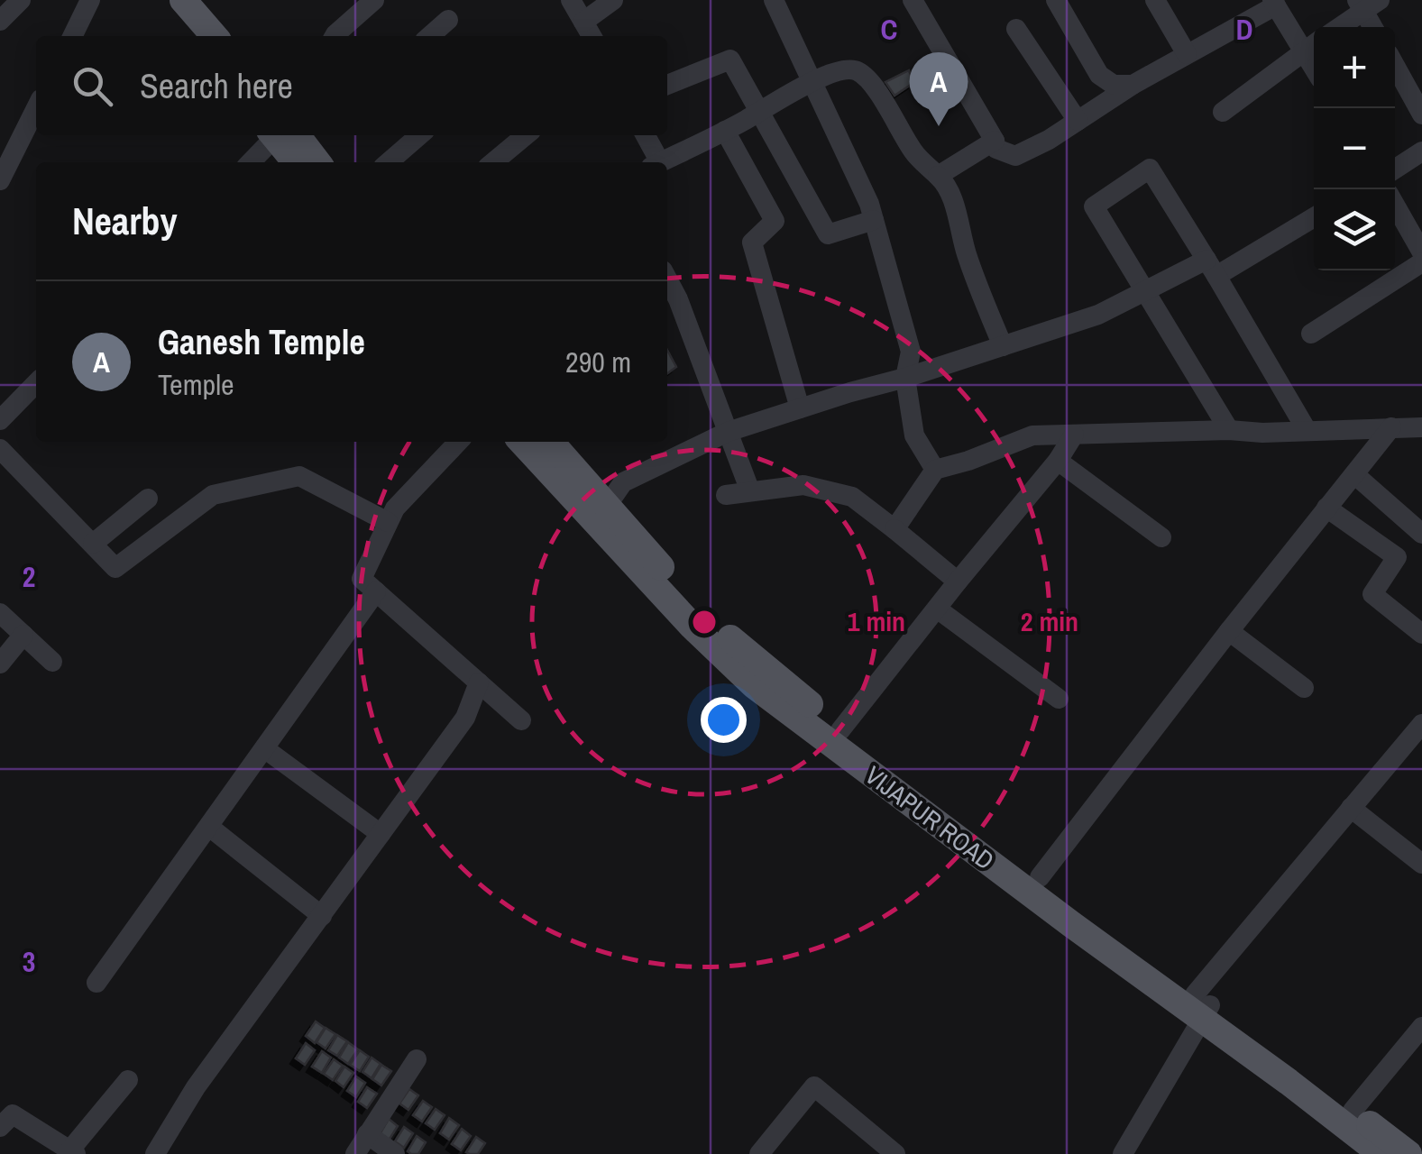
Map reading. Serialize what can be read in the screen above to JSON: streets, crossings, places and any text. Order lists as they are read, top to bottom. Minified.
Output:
{"streets":{"main road":["VIJAPUR ROAD"]},"page":{"map_buttons":["+","−"],"search":"Search here","pins":"A","heading":"Nearby","list":[{"mark":"A","name":"Ganesh Temple","note":"Temple","value":"290 m"}]},"grid":{"columns":["C","D"],"rows":["2","3"]},"rings":["1 min","2 min"]}
